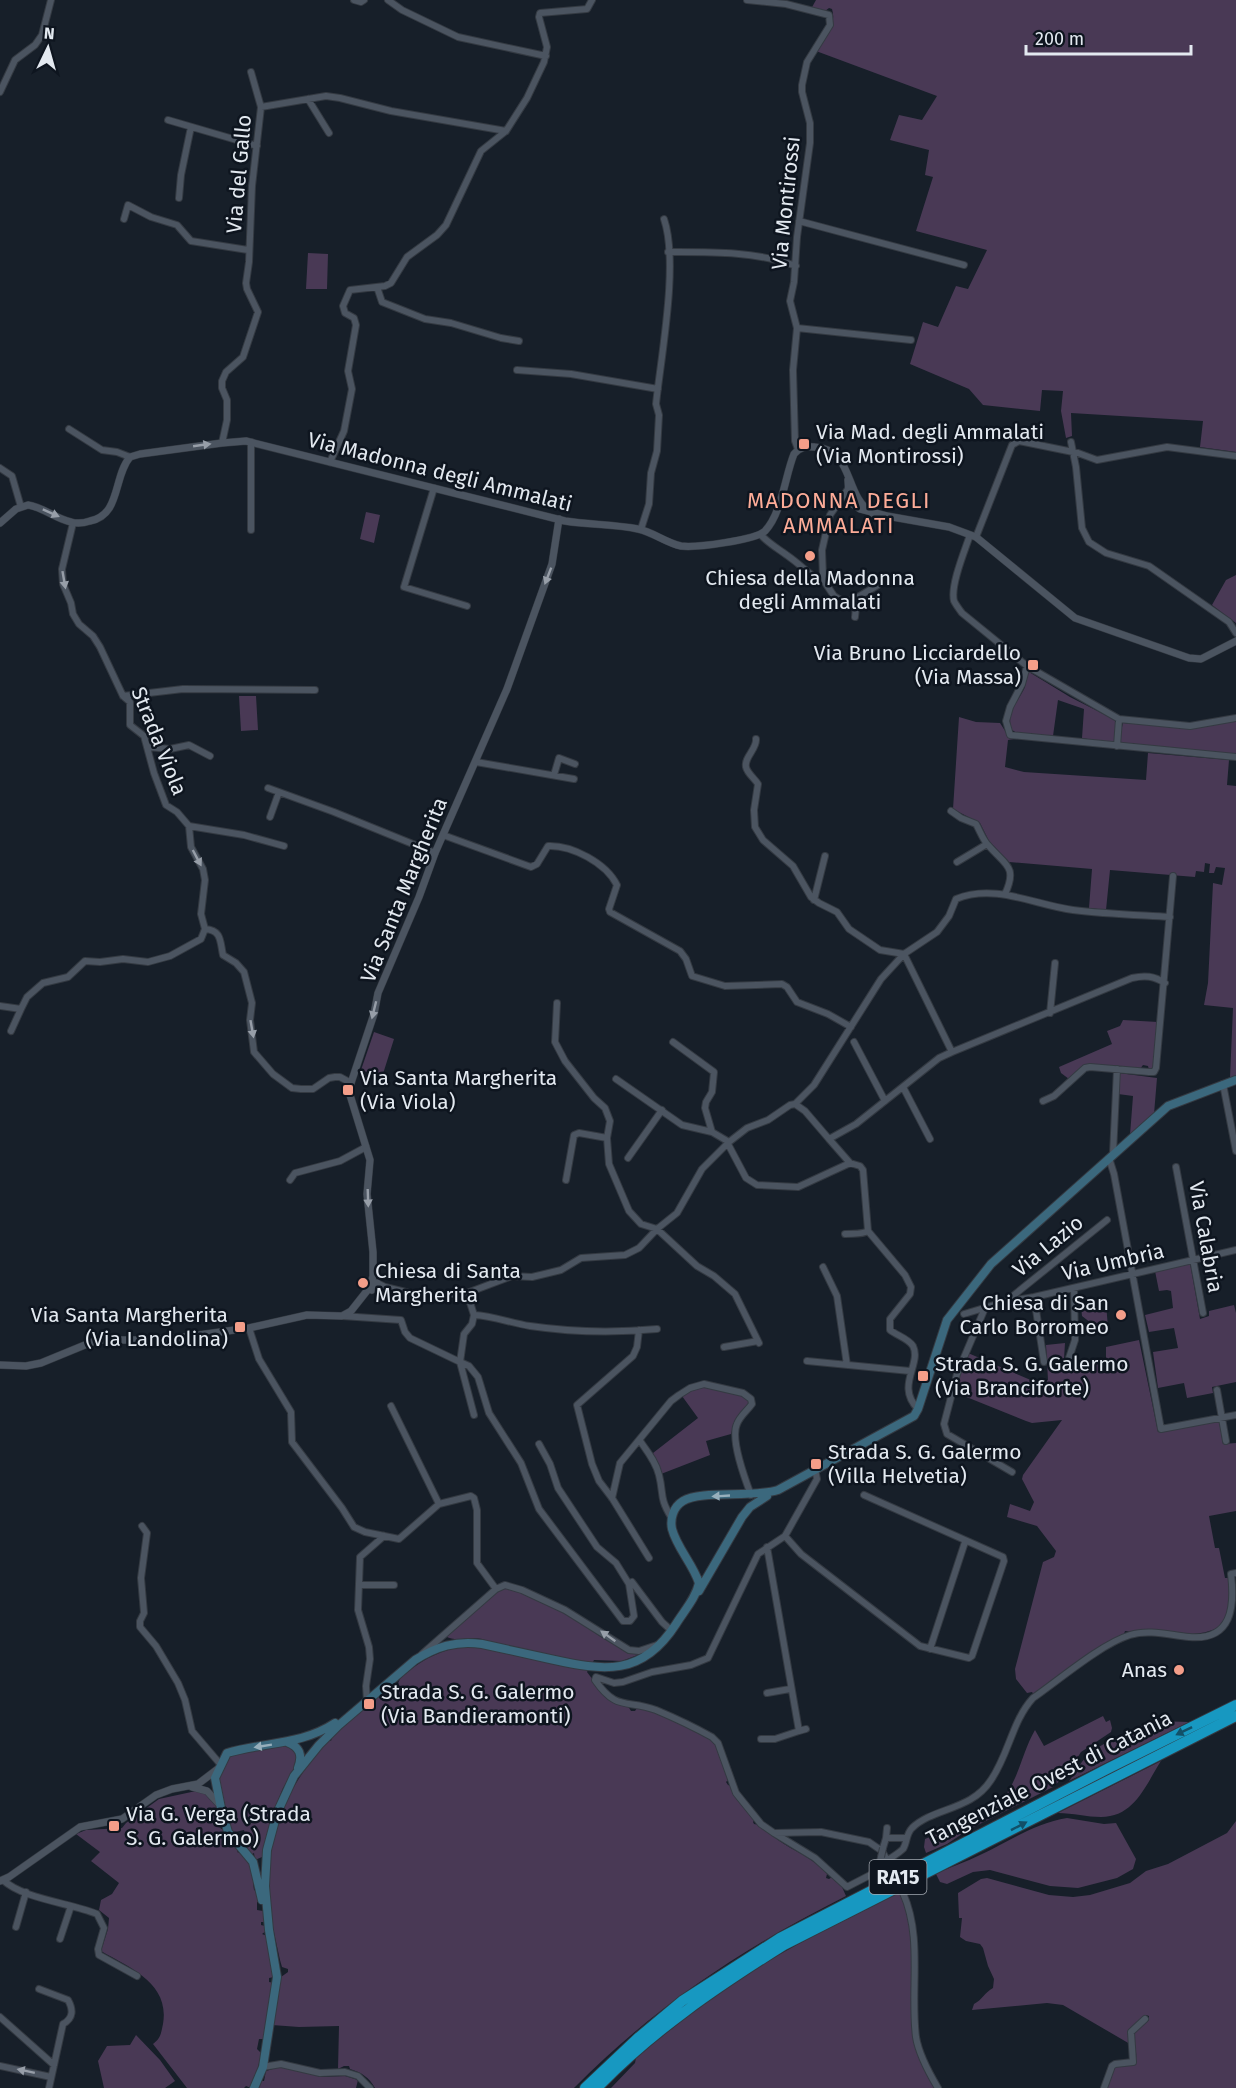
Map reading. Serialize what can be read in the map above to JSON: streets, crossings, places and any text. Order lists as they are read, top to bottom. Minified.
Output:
{"streets":{"highway":["Tangenziale Ovest di Catania","RA15"],"street":["Via del Gallo","Via Montirossi","Via Madonna degli Ammalati","Strada Viola","Via Santa Margherita","Via Calabria","Via Lazio","Via Umbria"]},"crossings":[["Via del Gallo","Via Madonna degli Ammalati"],["Via Madonna degli Ammalati","Via Santa Margherita"],["Via Calabria","Via Umbria"],["Via Lazio","Via Umbria"]],"one_way":["Strada Viola","Via Santa Margherita"],"districts":["MADONNA DEGLI AMMALATI"],"places":{"transit":["Via Mad. degli Ammalati (Via Montirossi)","Via Bruno Licciardello (Via Massa)","Via Santa Margherita (Via Viola)","Via Santa Margherita (Via Landolina)","Strada S. G. Galermo (Via Branciforte)","Strada S. G. Galermo (Villa Helvetia)","Strada S. G. Galermo (Via Bandieramonti)","Via G. Verga (Strada S. G. Galermo)"],"other":["Chiesa della Madonna degli Ammalati","Chiesa di Santa Margherita","Chiesa di San Carlo Borromeo","Anas"]},"scale_bar":"200 m","north":"top"}
